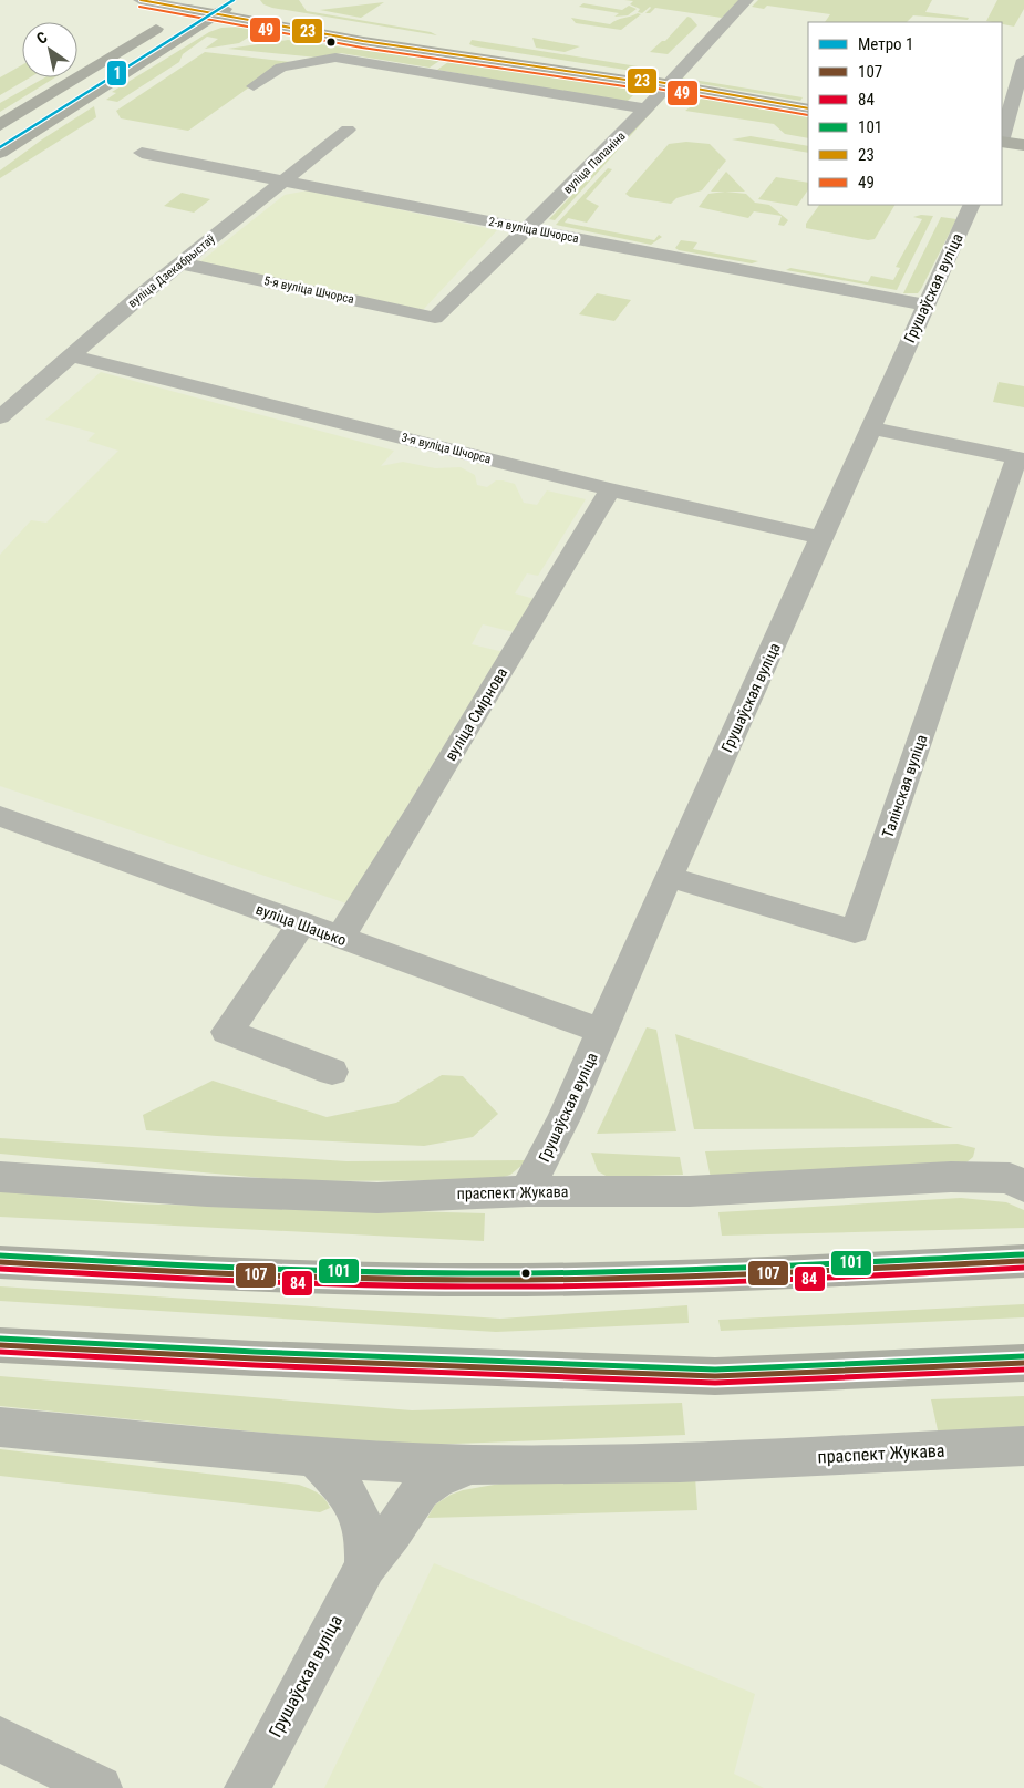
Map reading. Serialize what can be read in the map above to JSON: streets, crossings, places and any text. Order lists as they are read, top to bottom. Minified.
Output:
{"streets":{"street":["вуліца Папаніна","2-я вуліца Шчорса","вуліца Дзекабрыстаў","Грушаўская вуліца","5-я вуліца Шчорса","3-я вуліца Шчорса","вуліца Смірнова","Талінская вуліца","вуліца Шацько","праспект Жукава"]},"crossings":[["вуліца Папаніна","2-я вуліца Шчорса"],["вуліца Папаніна","5-я вуліца Шчорса"],["2-я вуліца Шчорса","вуліца Дзекабрыстаў"],["2-я вуліца Шчорса","Грушаўская вуліца"],["вуліца Дзекабрыстаў","5-я вуліца Шчорса"],["вуліца Дзекабрыстаў","3-я вуліца Шчорса"],["Грушаўская вуліца","3-я вуліца Шчорса"],["Грушаўская вуліца","Талінская вуліца"],["Грушаўская вуліца","вуліца Шацько"],["Грушаўская вуліца","праспект Жукава"],["3-я вуліца Шчорса","вуліца Смірнова"],["вуліца Смірнова","вуліца Шацько"]],"lines":["metro line 1","transit line 23","transit line 49","transit line 101","transit line 107","transit line 84"],"legend":["Метро 1","107","84","101","23","49"],"north":"top left"}
